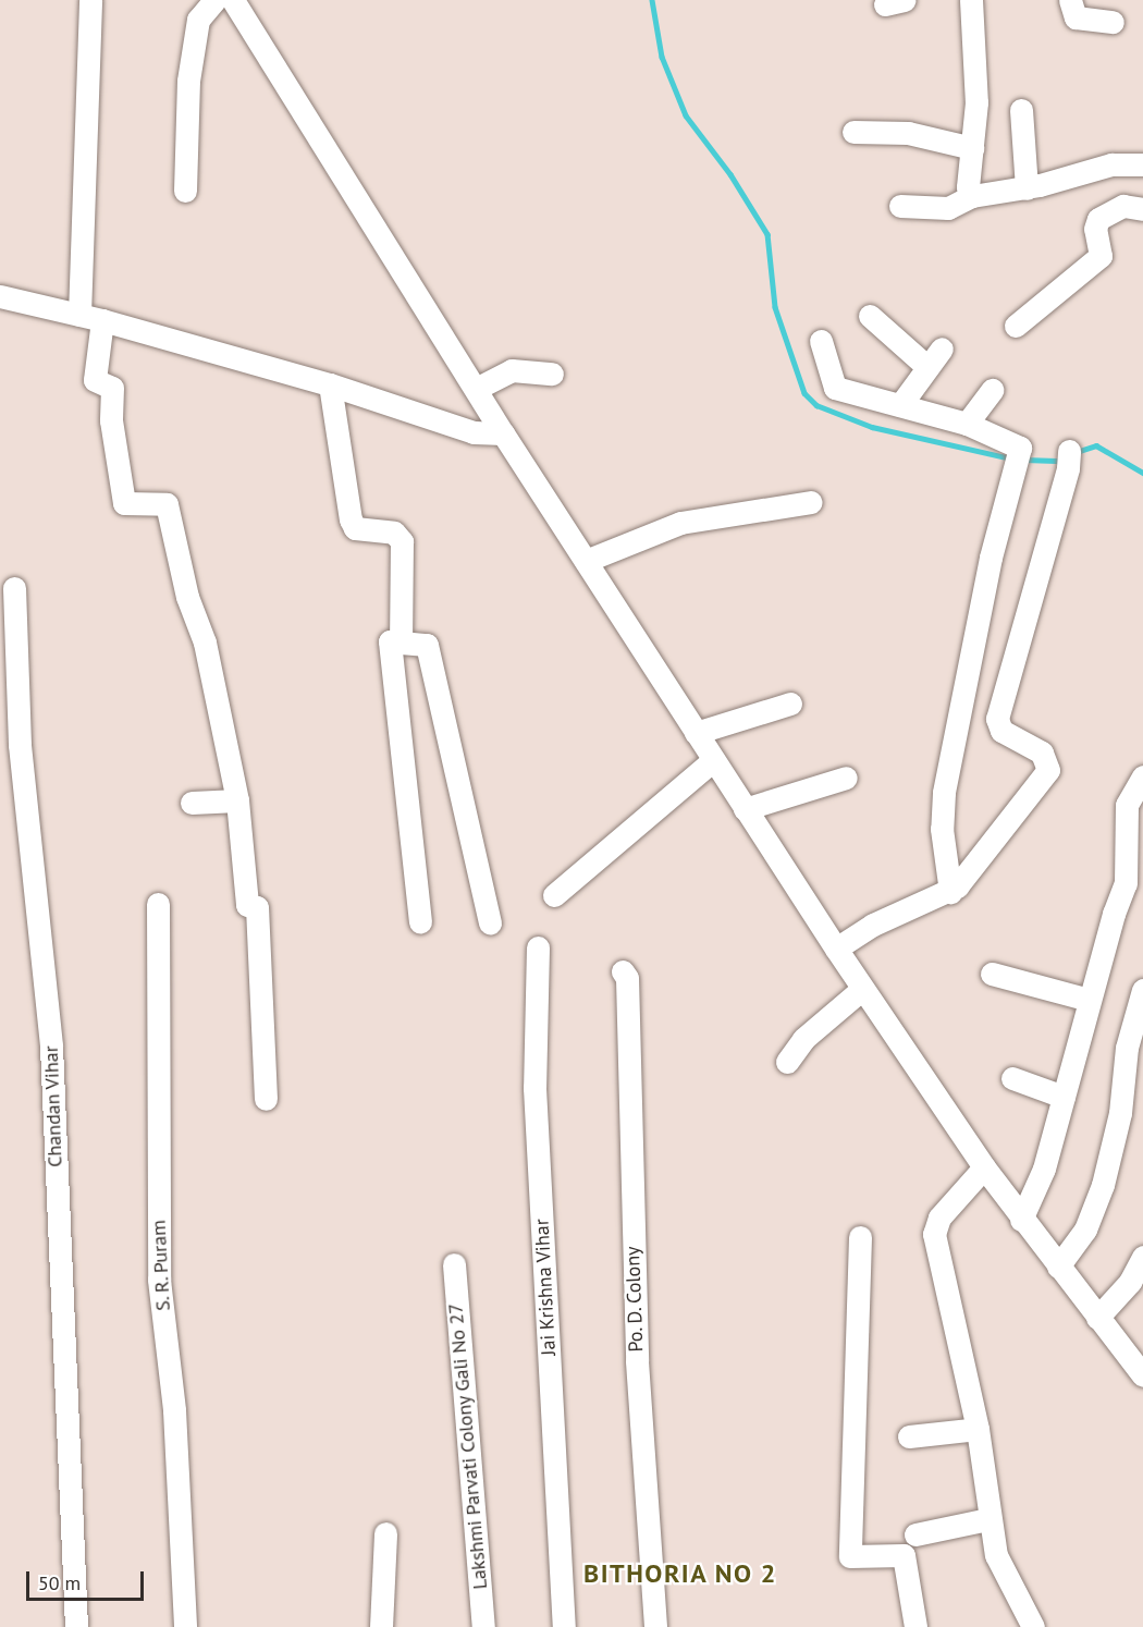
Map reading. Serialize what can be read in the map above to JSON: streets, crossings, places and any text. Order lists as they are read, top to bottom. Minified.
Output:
{"streets":{"street":["Chandan Vihar","S. R. Puram","Jai Krishna Vihar","Po. D. Colony","Lakshmi Parvati Colony Gali No 27"]},"districts":["BITHORIA NO 2"],"scale_bar":"50 m"}
